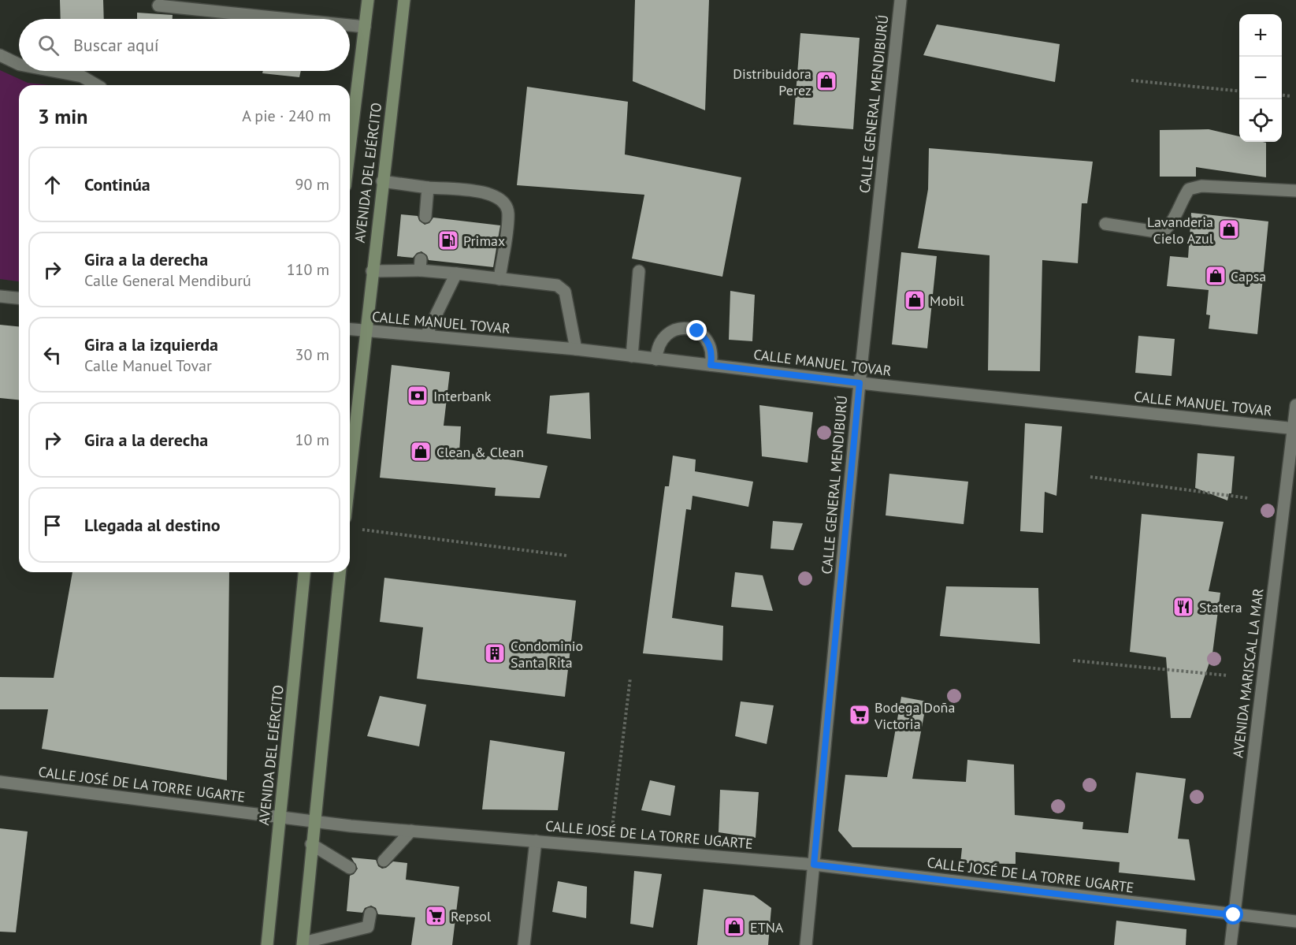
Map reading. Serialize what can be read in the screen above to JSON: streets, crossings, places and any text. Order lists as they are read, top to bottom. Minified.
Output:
{"streets":{"main road":["AVENIDA DEL EJÉRCITO"],"street":["CALLE GENERAL MENDIBURÚ","CALLE MANUEL TOVAR","AVENIDA MARISCAL LA MAR","CALLE JOSÉ DE LA TORRE UGARTE"]},"crossings":[["CALLE GENERAL MENDIBURÚ","CALLE MANUEL TOVAR"],["CALLE GENERAL MENDIBURÚ","CALLE JOSÉ DE LA TORRE UGARTE"],["AVENIDA DEL EJÉRCITO","CALLE MANUEL TOVAR"],["AVENIDA DEL EJÉRCITO","CALLE JOSÉ DE LA TORRE UGARTE"],["CALLE MANUEL TOVAR","AVENIDA MARISCAL LA MAR"],["AVENIDA MARISCAL LA MAR","CALLE JOSÉ DE LA TORRE UGARTE"]],"places":{"shop":["Distribuidora Perez","Lavanderia Cielo Azul","Capsa","Mobil","Clean & Clean","ETNA"],"fuel station":["Primax"],"bank":["Interbank"],"restaurant":["Statera"],"building":["Condominio Santa Rita"],"supermarket":["Bodega Doña Victoria","Repsol"]},"page":{"map_buttons":["+","−"],"search":"Buscar aquí","heading":["3 min","A pie · 240 m"],"list":[["Continúa","90 m"],["Gira a la derecha","Calle General Mendiburú","110 m"],["Gira a la izquierda","Calle Manuel Tovar","30 m"],["Gira a la derecha","10 m"],"Llegada al destino"]}}
